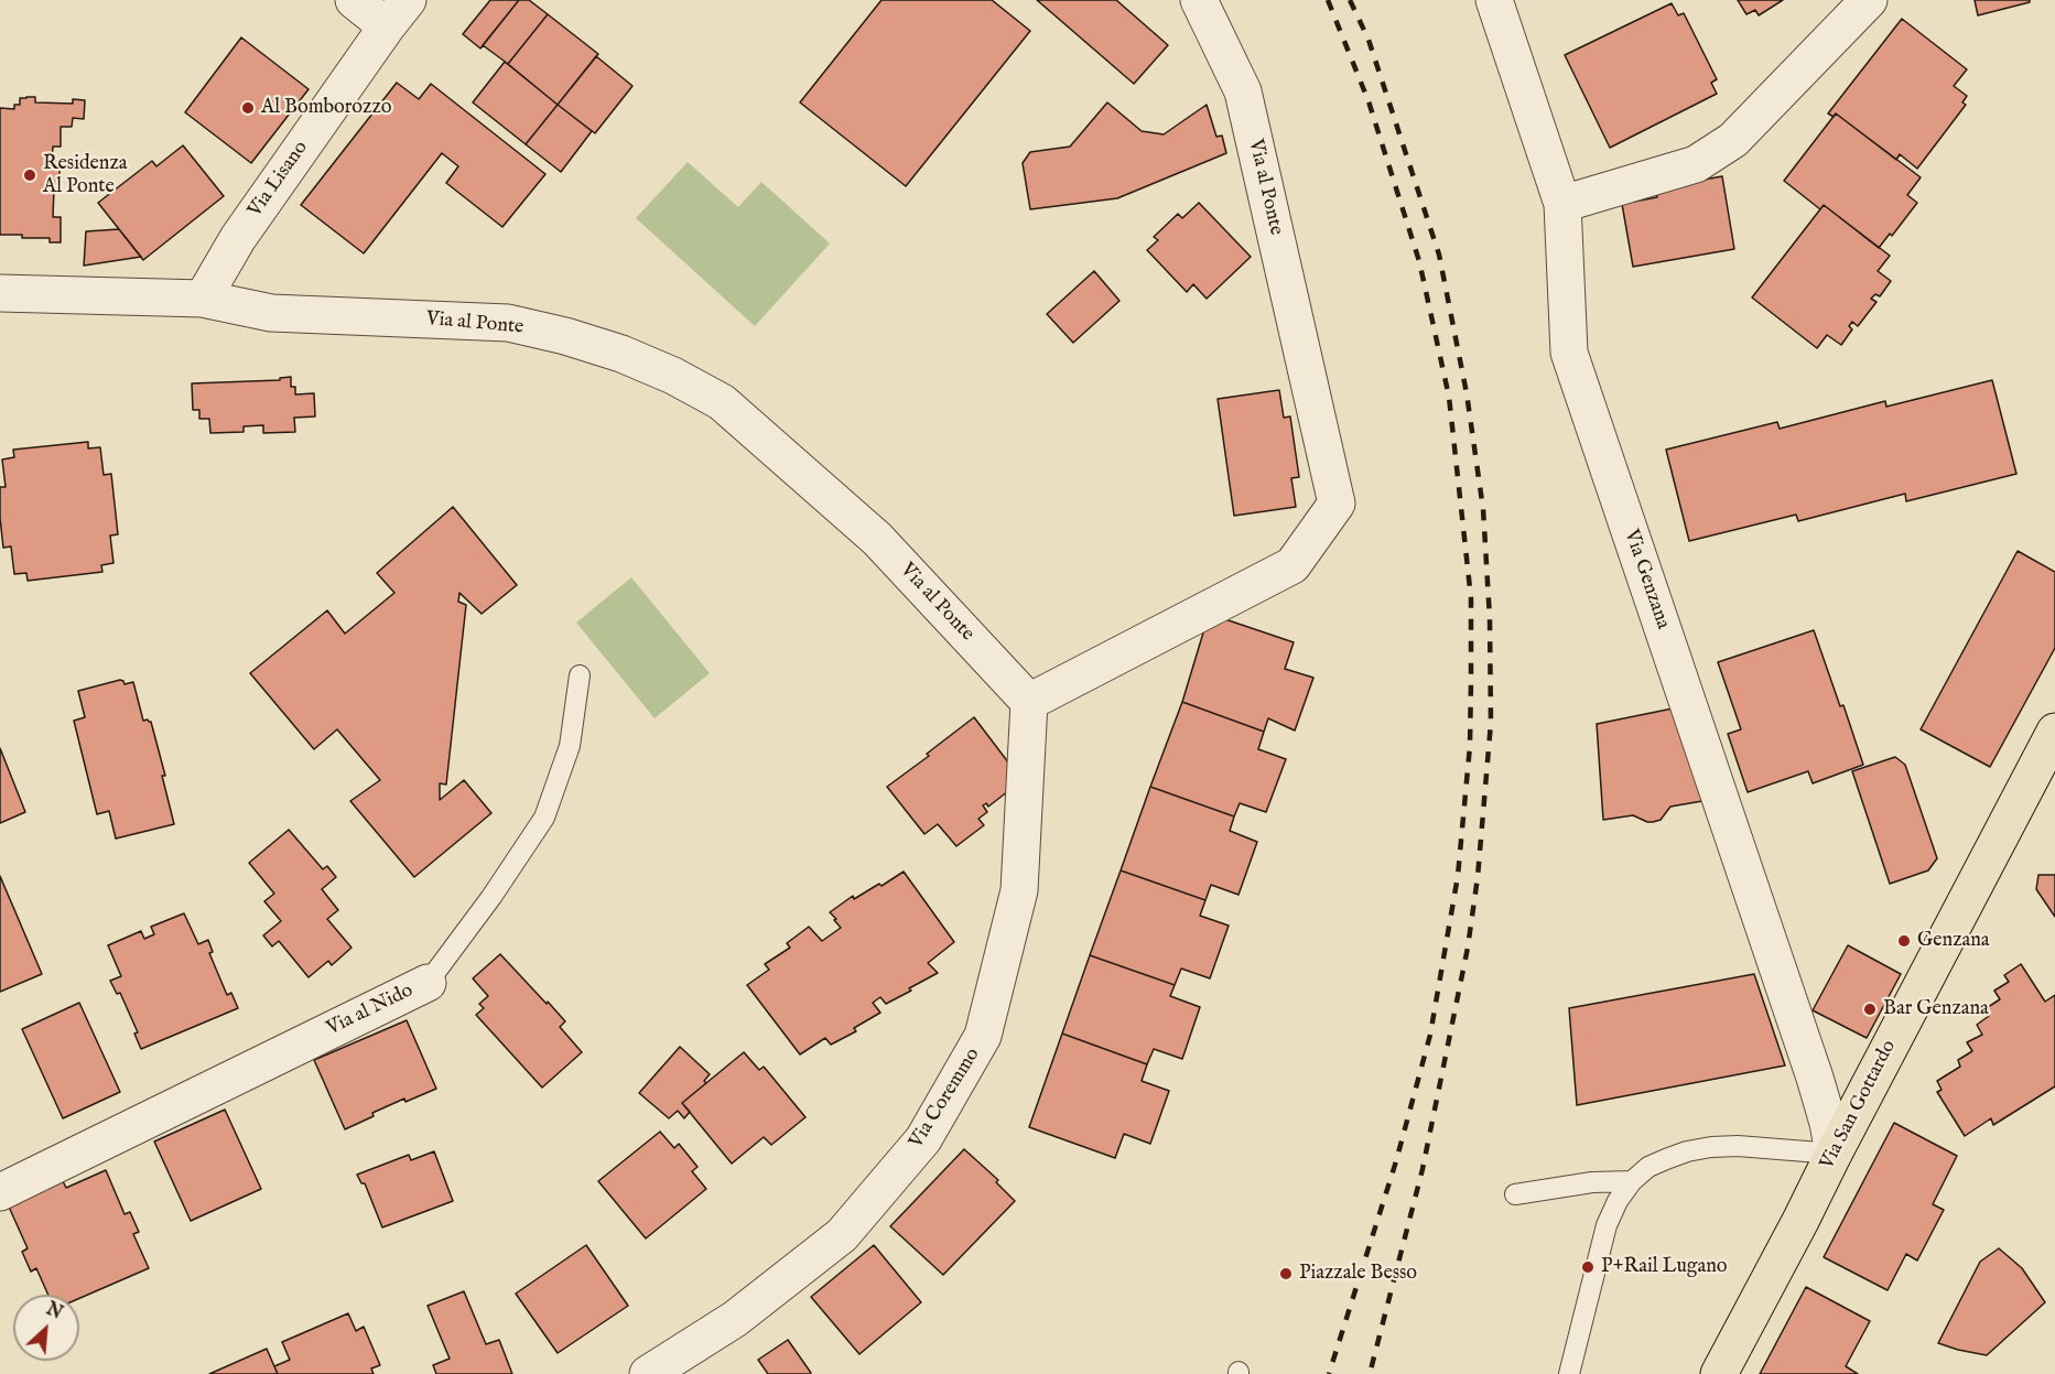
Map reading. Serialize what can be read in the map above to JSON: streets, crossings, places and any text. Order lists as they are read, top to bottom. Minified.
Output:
{"streets":{"main road":["Via San Gottardo"],"street":["Via Lisano","Via al Ponte","Via Genzana","Via al Nido","Via Coremmo"]},"crossings":[["Via Lisano","Via al Ponte"],["Via al Ponte","Via Coremmo"],["Via Genzana","Via San Gottardo"]],"places":["Al Bomborozzo","Residenza Al Ponte","Genzana","Bar Genzana","P+Rail Lugano","Piazzale Besso"],"north":"top right"}
